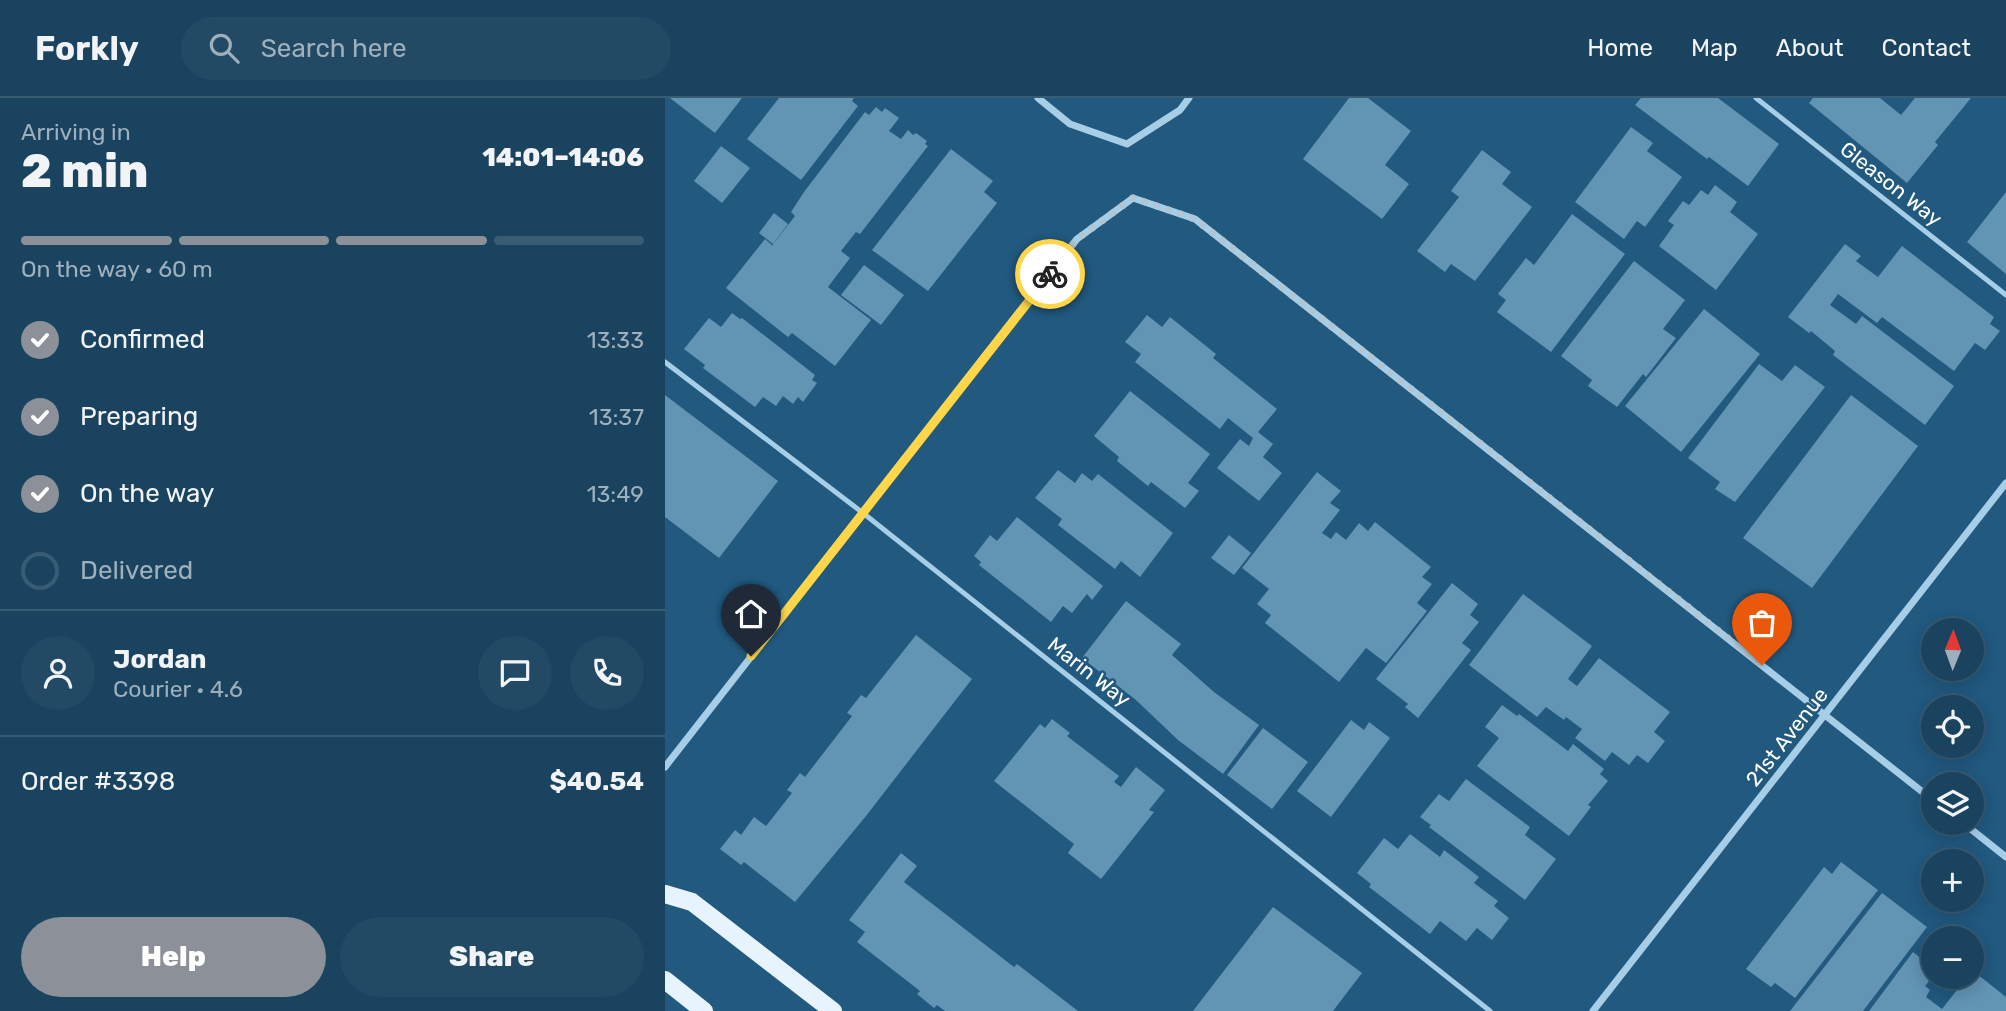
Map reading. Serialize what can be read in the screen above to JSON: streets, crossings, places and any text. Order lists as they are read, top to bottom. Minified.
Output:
{"streets":{"street":["21st Avenue"],"lane":["Gleason Way","Marin Way"]},"north":"top","page":{"header":"Forkly","search":"Search here","nav":["Home","Map","About","Contact"],"heading":["2 min","Arriving in","14:01–14:06"],"panel":["Jordan","Courier · 4.6","Order #3398","$40.54"],"bar":"On the way · 60 m","list":[["Confirmed","13:33"],["Preparing","13:37"],["On the way","13:49"],"Delivered"],"map_buttons":["+","−"],"buttons":["Help","Share"]}}
